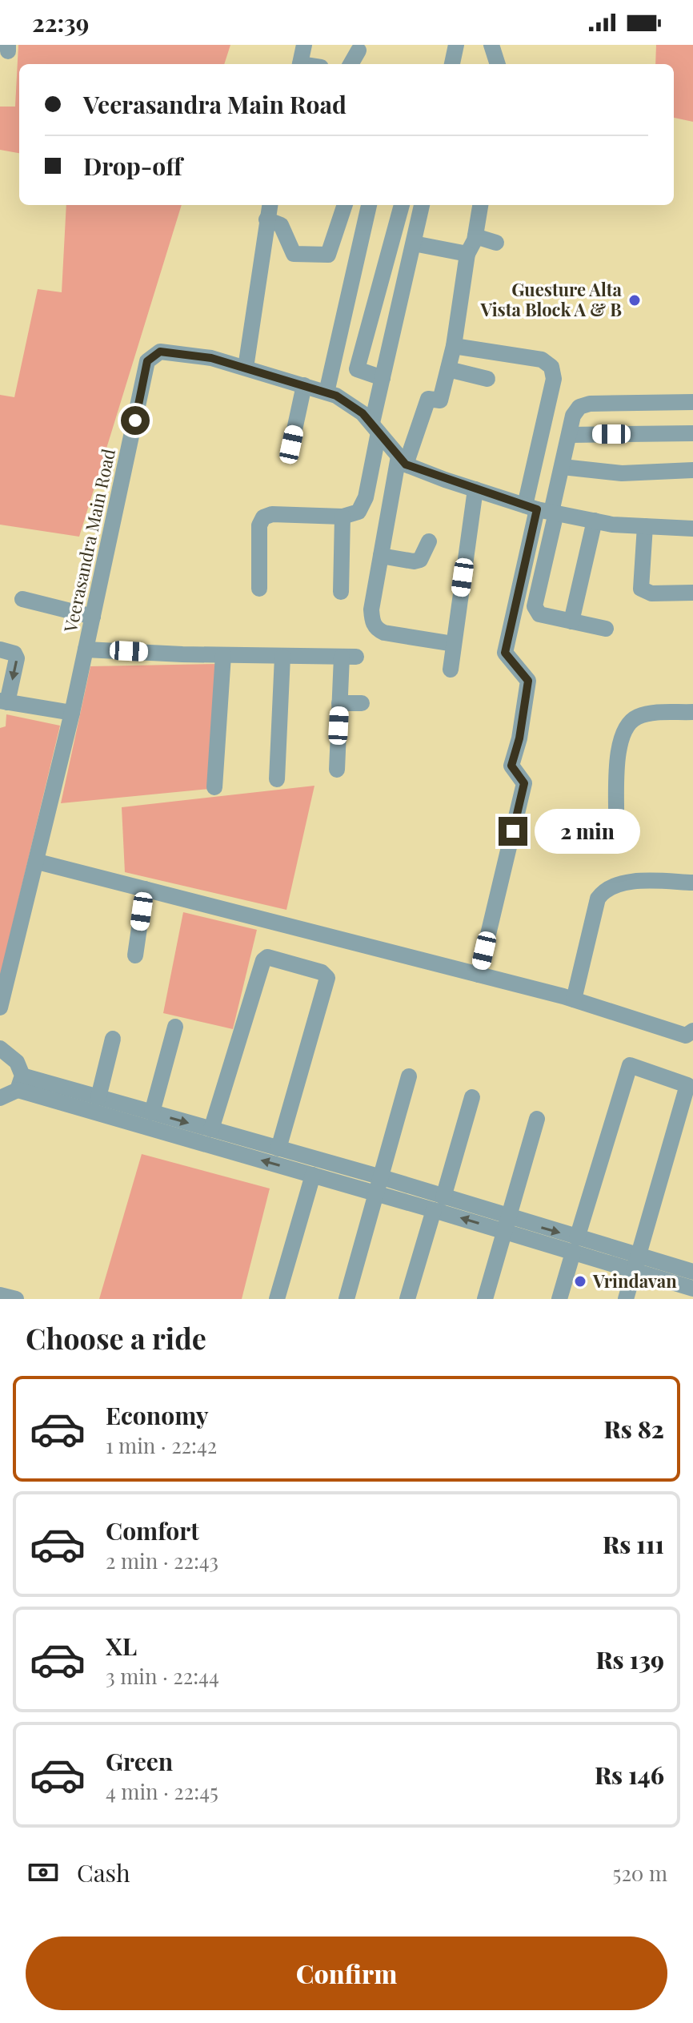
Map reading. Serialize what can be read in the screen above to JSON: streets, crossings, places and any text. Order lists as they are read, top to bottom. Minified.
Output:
{"streets":{"street":["Veerasandra Main Road"]},"places":["Guesture Alta Vista Block A & B","Vrindavan"],"page":{"status":"22:39","banner":["Veerasandra Main Road","Drop-off"],"bubble":"2 min","heading":"Choose a ride","list":[{"name":"Economy","note":"1 min · 22:42","value":"Rs 82"},{"name":"Comfort","note":"2 min · 22:43","value":"Rs 111"},{"name":"XL","note":"3 min · 22:44","value":"Rs 139"},{"name":"Green","note":"4 min · 22:45","value":"Rs 146"}],"pay":["Cash","520 m"],"buttons":"Confirm"}}
